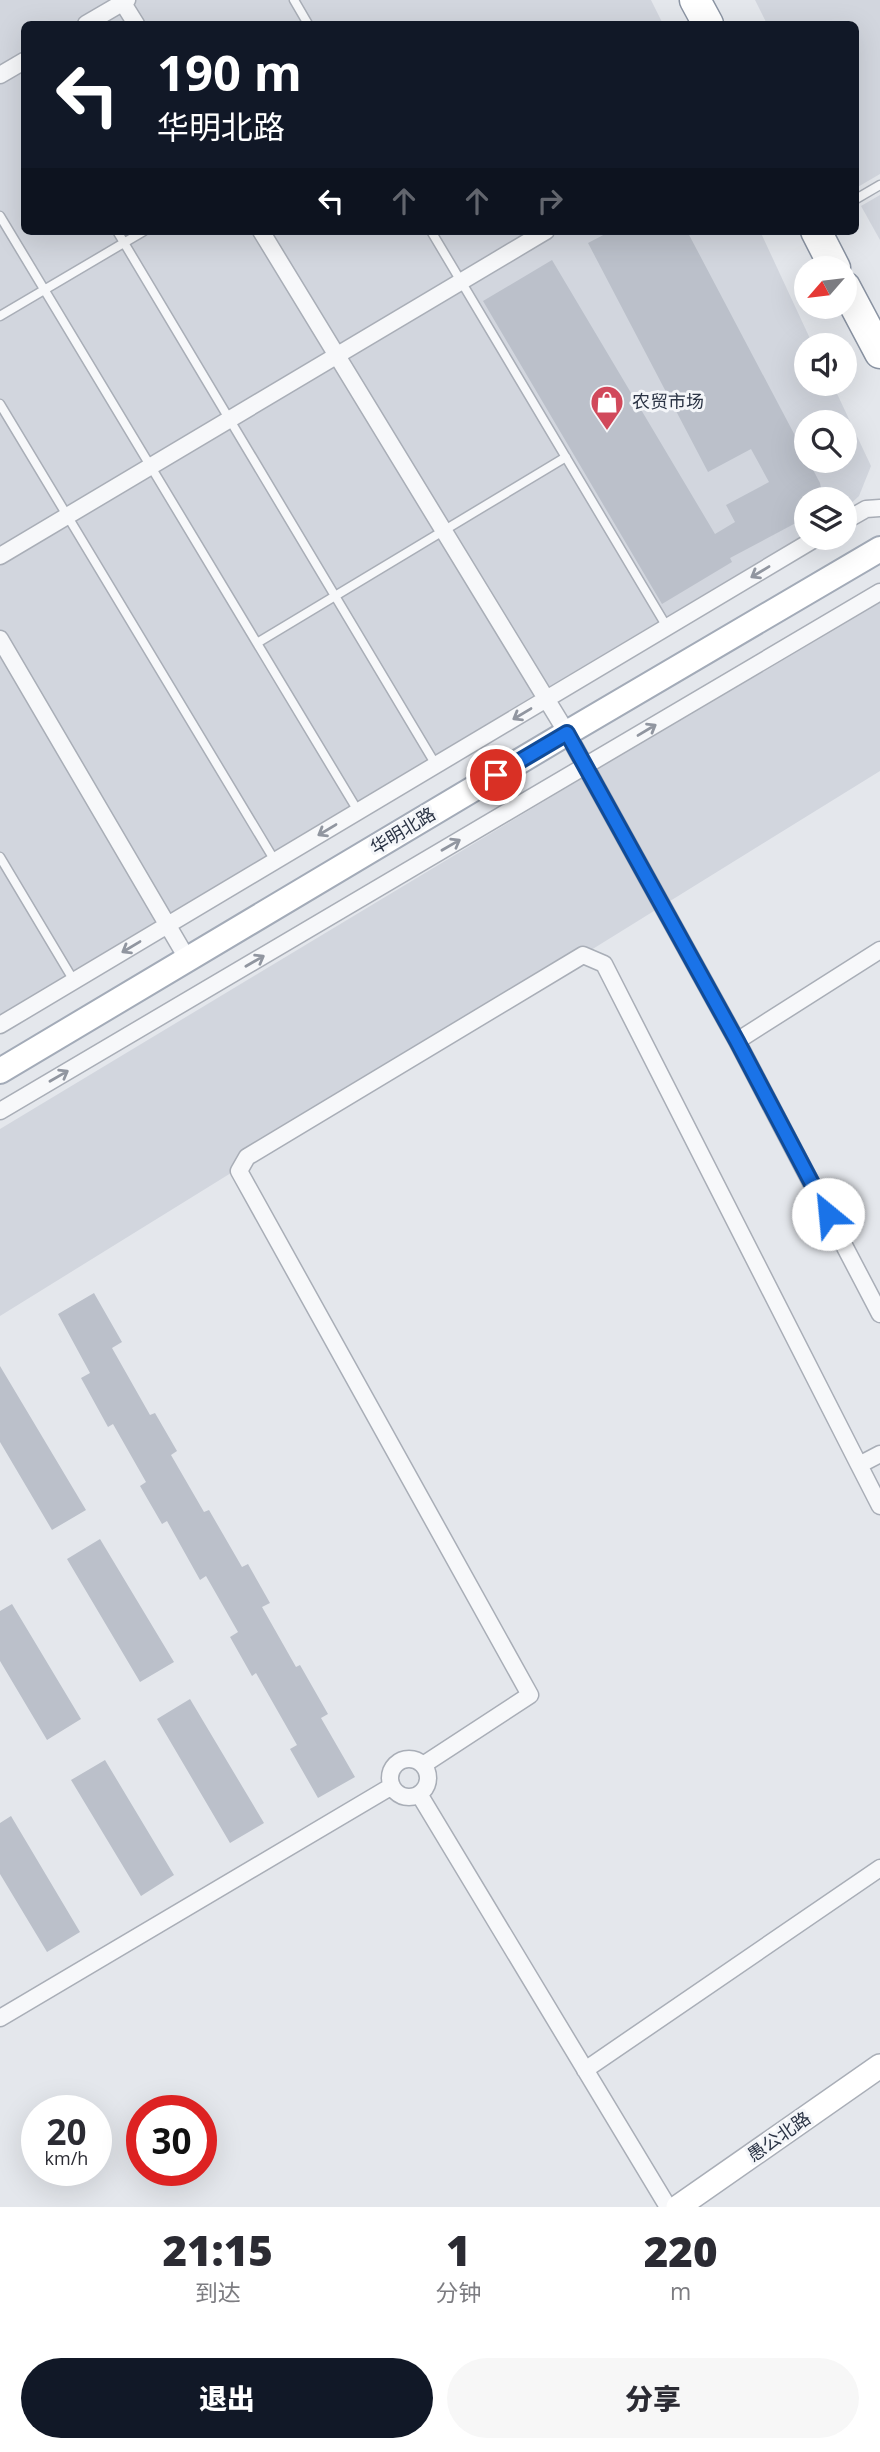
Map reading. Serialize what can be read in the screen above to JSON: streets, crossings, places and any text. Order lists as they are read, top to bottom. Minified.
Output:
{"streets":{"main road":["华明北路","愚公北路"]},"places":{"shop":["农贸市场"]},"north":"bottom left","page":{"turn":["190 m","华明北路"],"speed":"20 km/h","limit":"30","eta":["21:15","到达","1","分钟","220","m"],"buttons":["退出","分享"]}}
